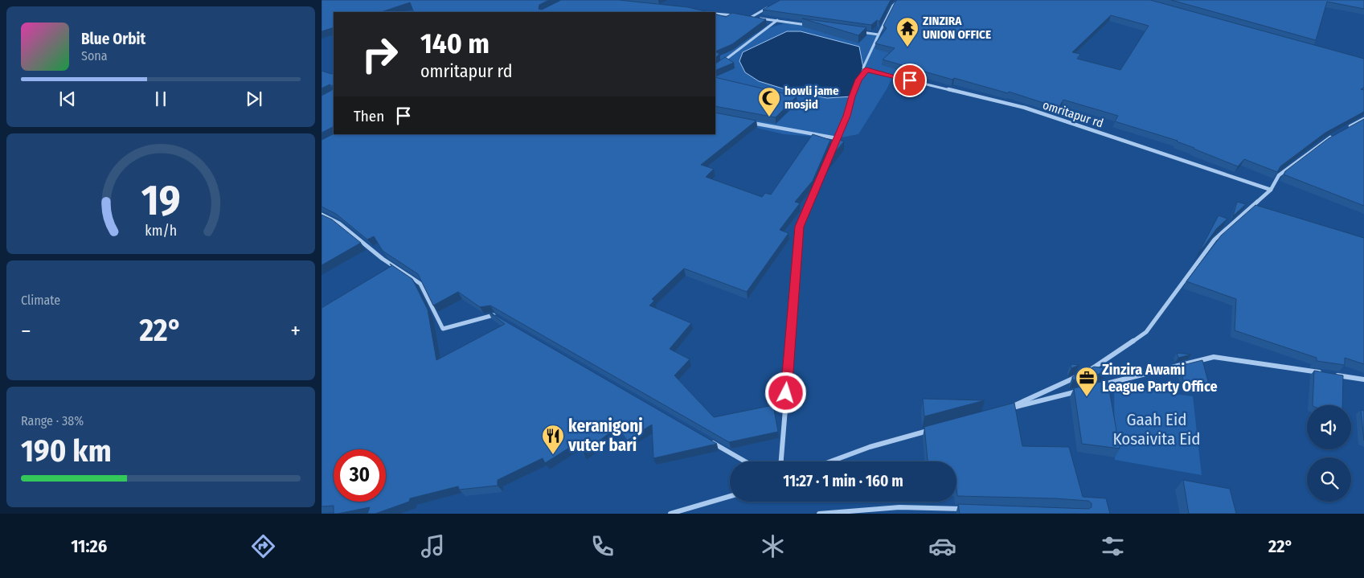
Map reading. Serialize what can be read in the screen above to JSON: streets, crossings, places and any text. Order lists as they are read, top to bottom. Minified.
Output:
{"streets":{"street":["omritapur rd"]},"parks":["Gaah Eid Kosaivita Eid"],"places":{"temple":["ZINZIRA UNION OFFICE"],"mosque":["howli jame mosjid"],"office":["Zinzira Awami League Party Office"],"restaurant":["keranigonj vuter bari"]},"page":{"turn":["140 m","omritapur rd"],"song":["Blue Orbit","Sona"],"then":"Then","tile":["Climate",["Range · 38%","190 km"]],"heat":["−","22°","+"],"limit":"30","trip":"11:27 · 1 min · 160 m","tabs":["11:26","22°"],"gauge":["19","km/h"]}}
